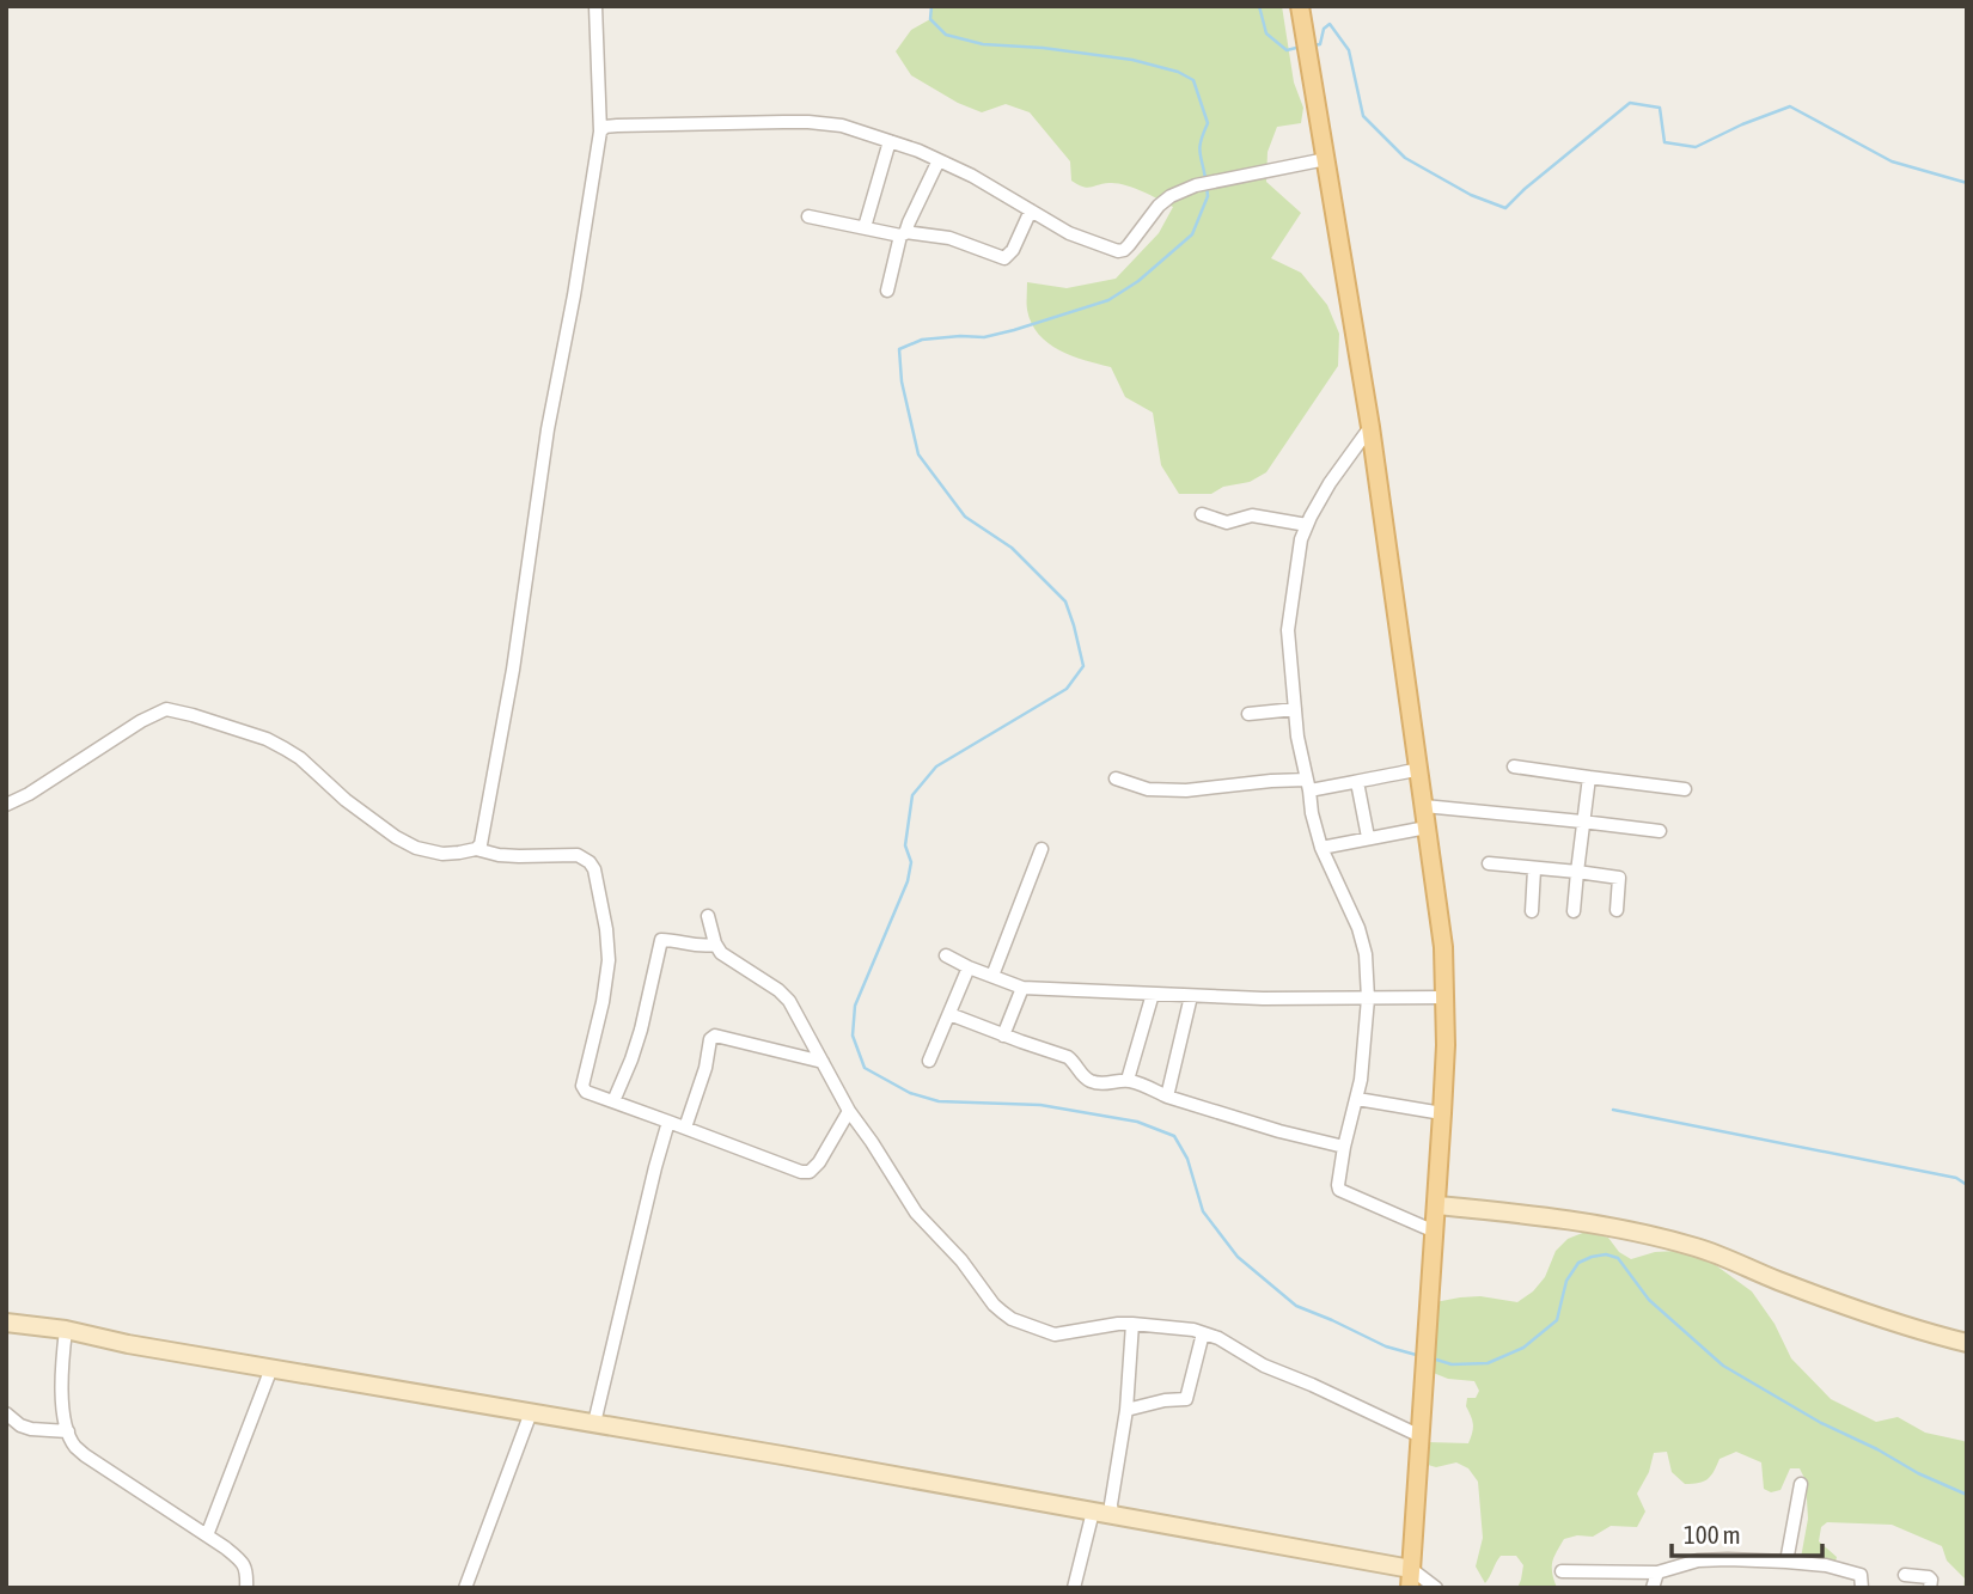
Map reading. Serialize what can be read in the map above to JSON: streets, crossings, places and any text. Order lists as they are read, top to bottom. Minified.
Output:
{"scale_bar":"100 m"}
